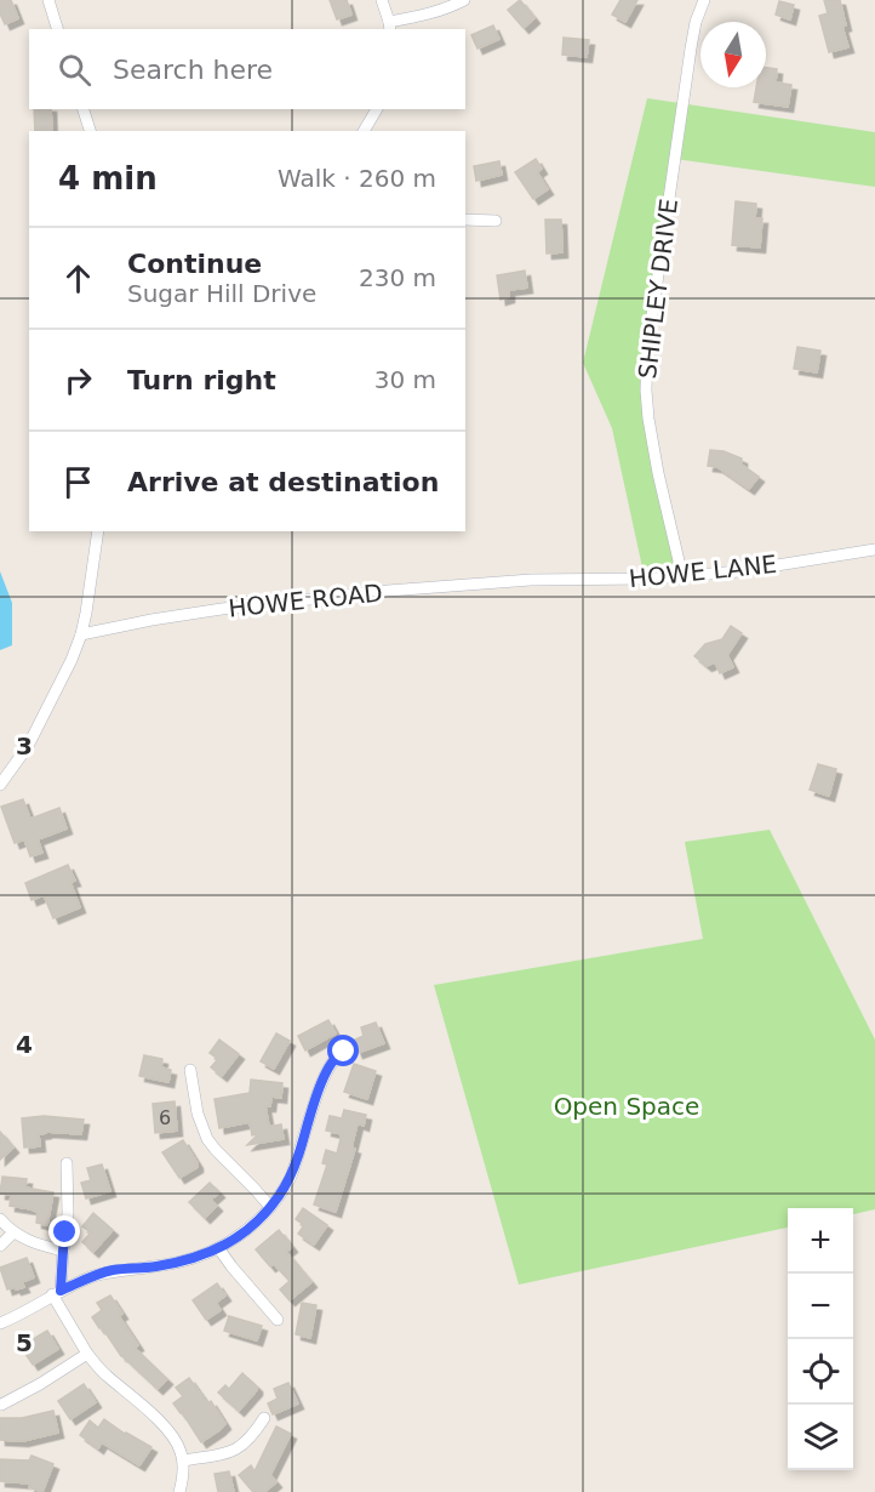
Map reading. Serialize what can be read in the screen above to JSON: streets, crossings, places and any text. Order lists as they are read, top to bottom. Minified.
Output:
{"streets":{"street":["SHIPLEY DRIVE","HOWE LANE","HOWE ROAD"]},"crossings":[["SHIPLEY DRIVE","HOWE LANE"],["HOWE LANE","HOWE ROAD"]],"parks":["Open Space"],"house_numbers":["6"],"north":"bottom","page":{"search":"Search here","heading":["4 min","Walk · 260 m"],"list":[["Continue","Sugar Hill Drive","230 m"],["Turn right","30 m"],"Arrive at destination"],"map_buttons":["+","−"]},"grid":{"rows":["3","4","5"]}}
